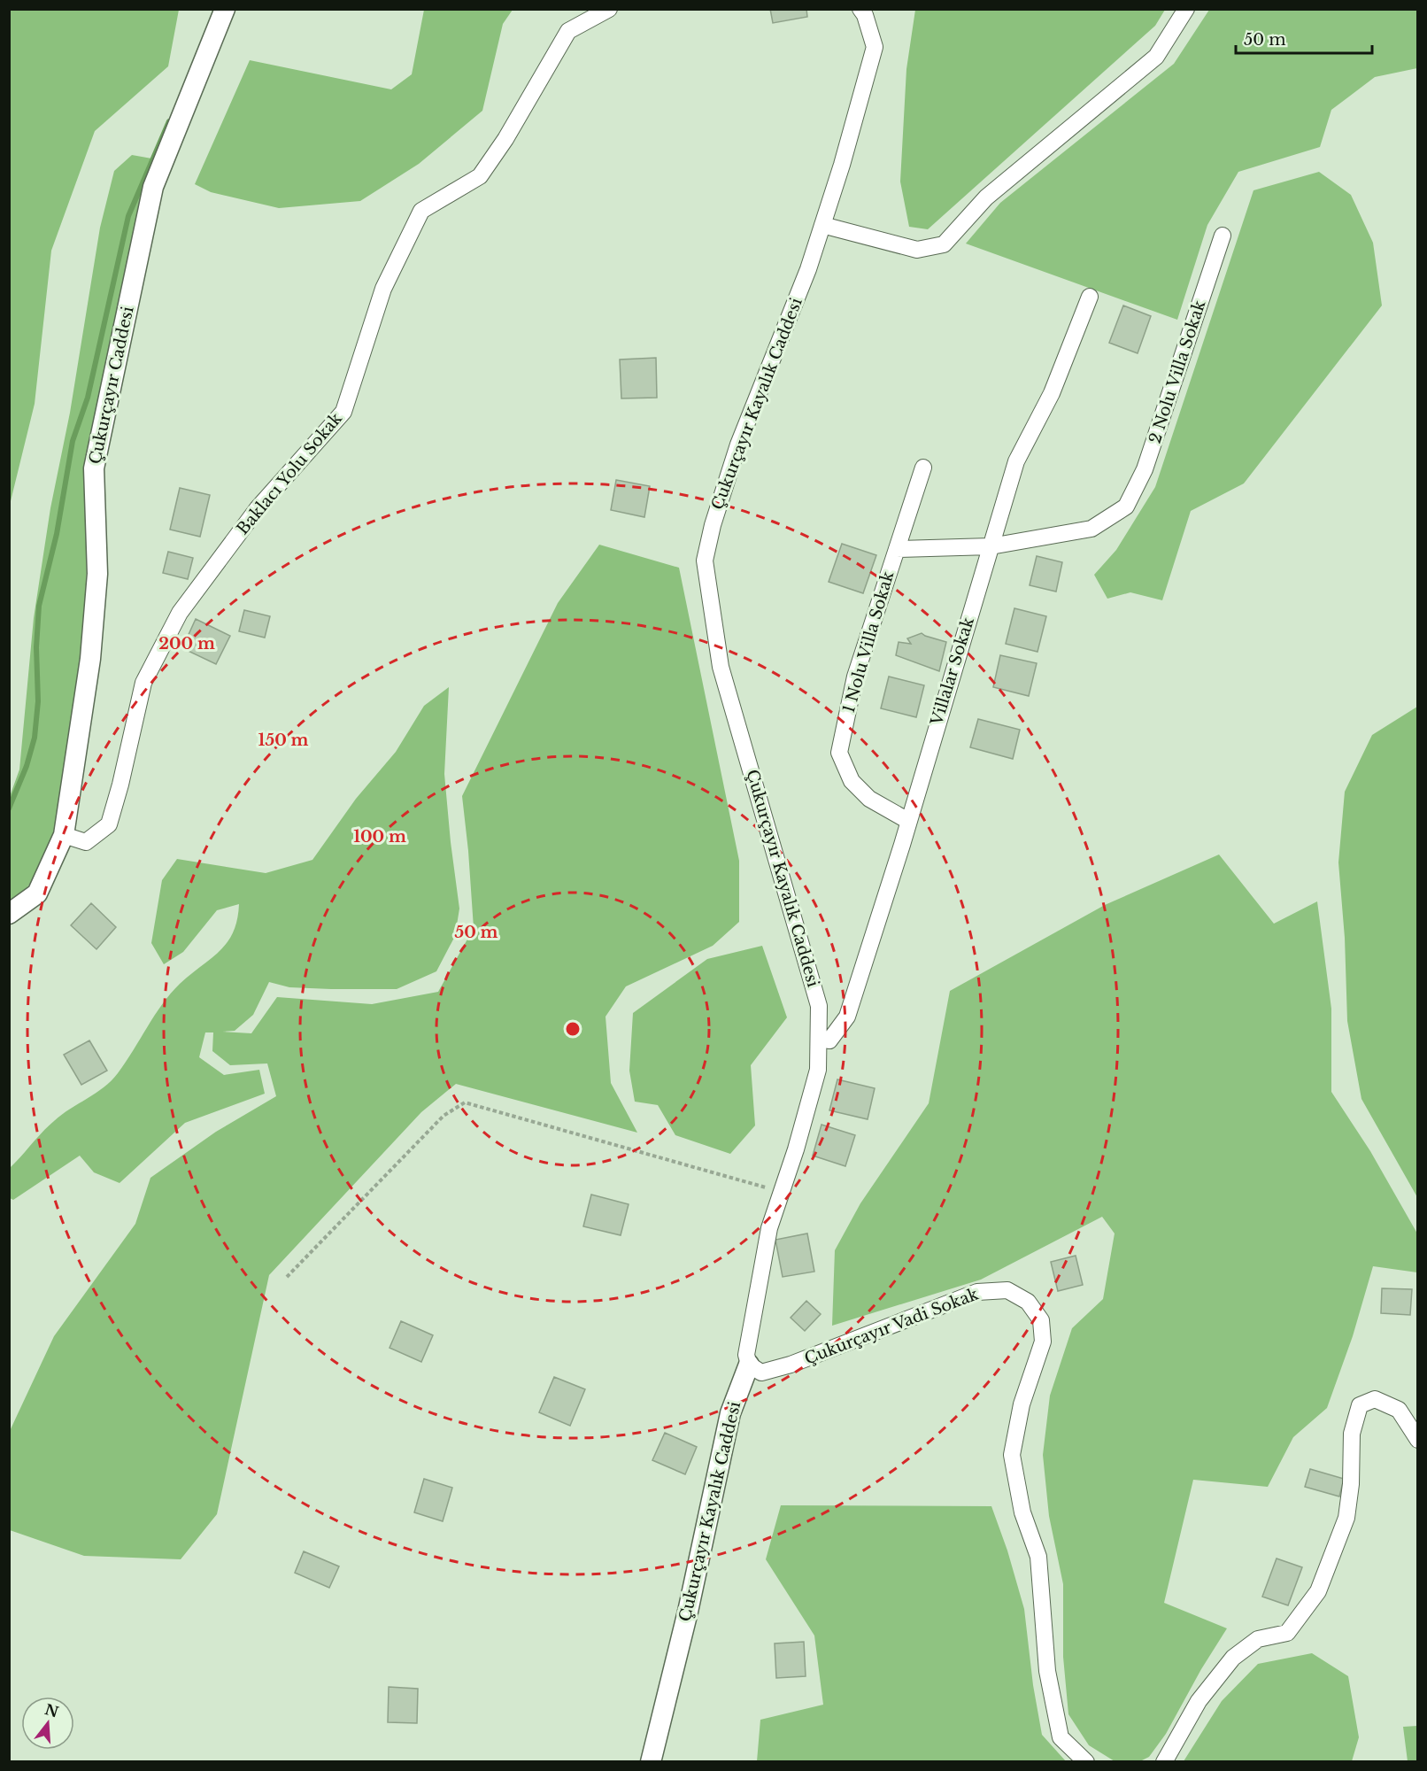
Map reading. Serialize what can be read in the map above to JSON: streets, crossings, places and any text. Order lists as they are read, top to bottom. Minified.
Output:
{"streets":{"street":["2 Nolu Villa Sokak","Çukurçayır Caddesi","Çukurçayır Kayalık Caddesi","Baklacı Yolu Sokak","1 Nolu Villa Sokak","Villalar Sokak","Çukurçayır Vadi Sokak"]},"crossings":[["2 Nolu Villa Sokak","Villalar Sokak"],["Çukurçayır Caddesi","Baklacı Yolu Sokak"],["Çukurçayır Kayalık Caddesi","Villalar Sokak"],["Çukurçayır Kayalık Caddesi","Çukurçayır Vadi Sokak"],["1 Nolu Villa Sokak","Villalar Sokak"]],"scale_bar":"50 m","north":"top","rings":["200 m","150 m","100 m","50 m"]}
